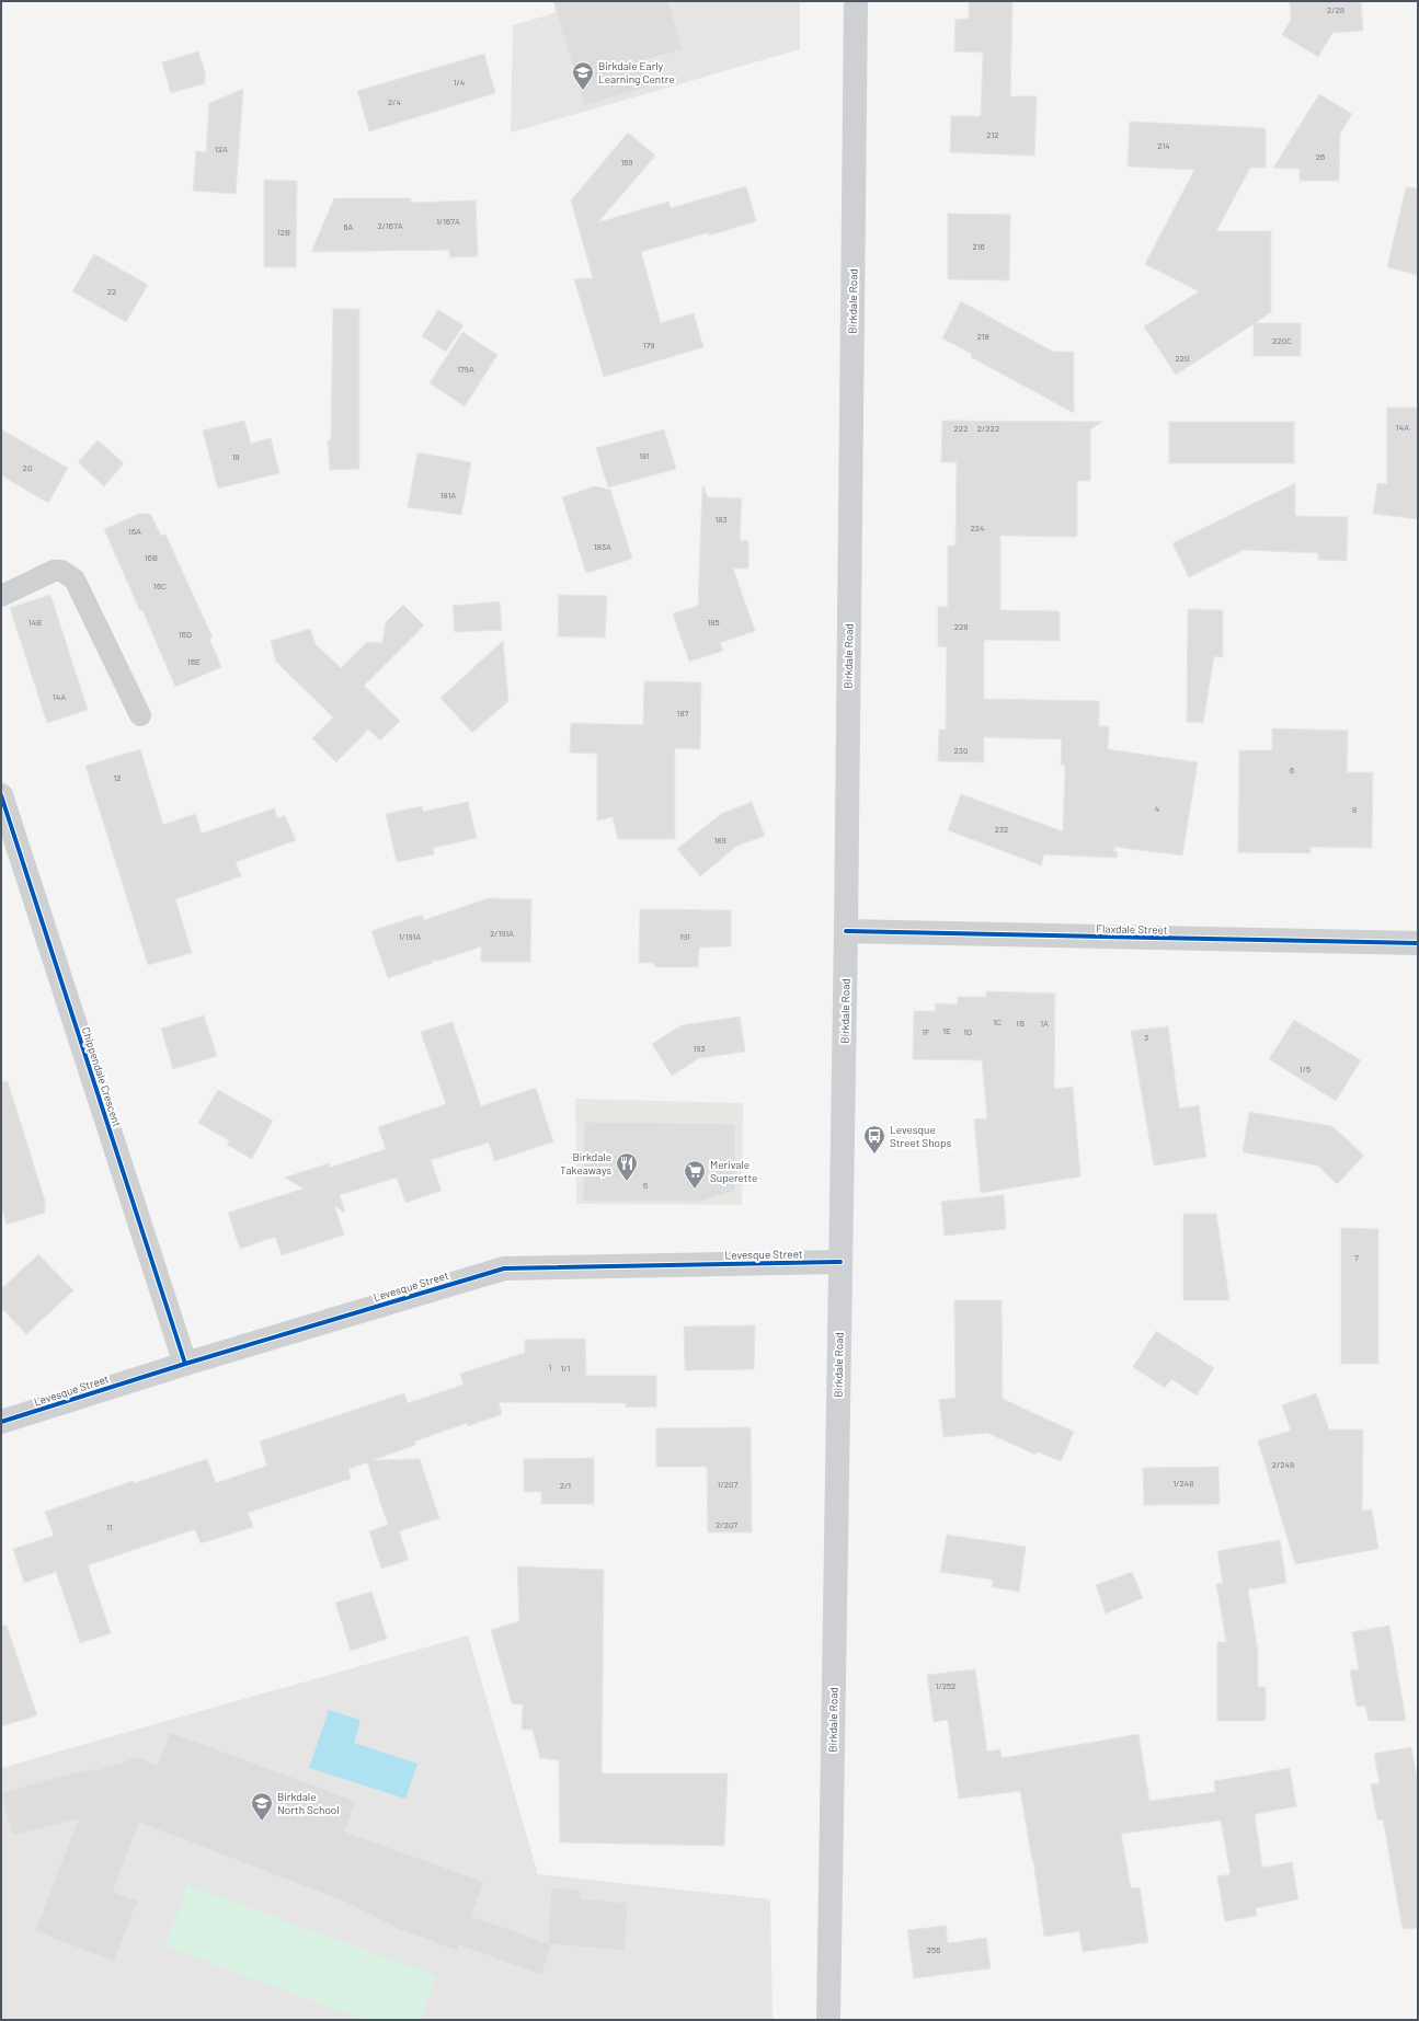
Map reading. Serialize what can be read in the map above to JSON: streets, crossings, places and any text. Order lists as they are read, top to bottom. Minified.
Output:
{"streets":{"main road":["Birkdale Road"],"street":["Flaxdale Street","Chippendale Crescent","Levesque Street"]},"crossings":[["Birkdale Road","Flaxdale Street"],["Birkdale Road","Levesque Street"],["Chippendale Crescent","Levesque Street"]],"places":{"school or university":["Birkdale Early Learning Centre","Birkdale North School"],"bus stop":["Levesque Street Shops"],"restaurant":["Birkdale Takeaways"],"supermarket":["Merivale Superette"]},"house_numbers":["2/28","1/4","2/4","212","214","12A","26","169","1/167A","2/167A","6A","12B","216","22","218","220C","179","220","179A","14A","222","2/222","181","18","20","181A","183","224","16A","183A","16B","16C","14B","185","228","16D","16E","14A","187","230","6","12","4","8","232","189","2/191A","1/191A","191","1C","1B","1A","1E","1F","1D","3","193","1/5","6","7","1","1/1","2/248","1/248","1/207","2/1","2/207","11","1/252","256"]}
